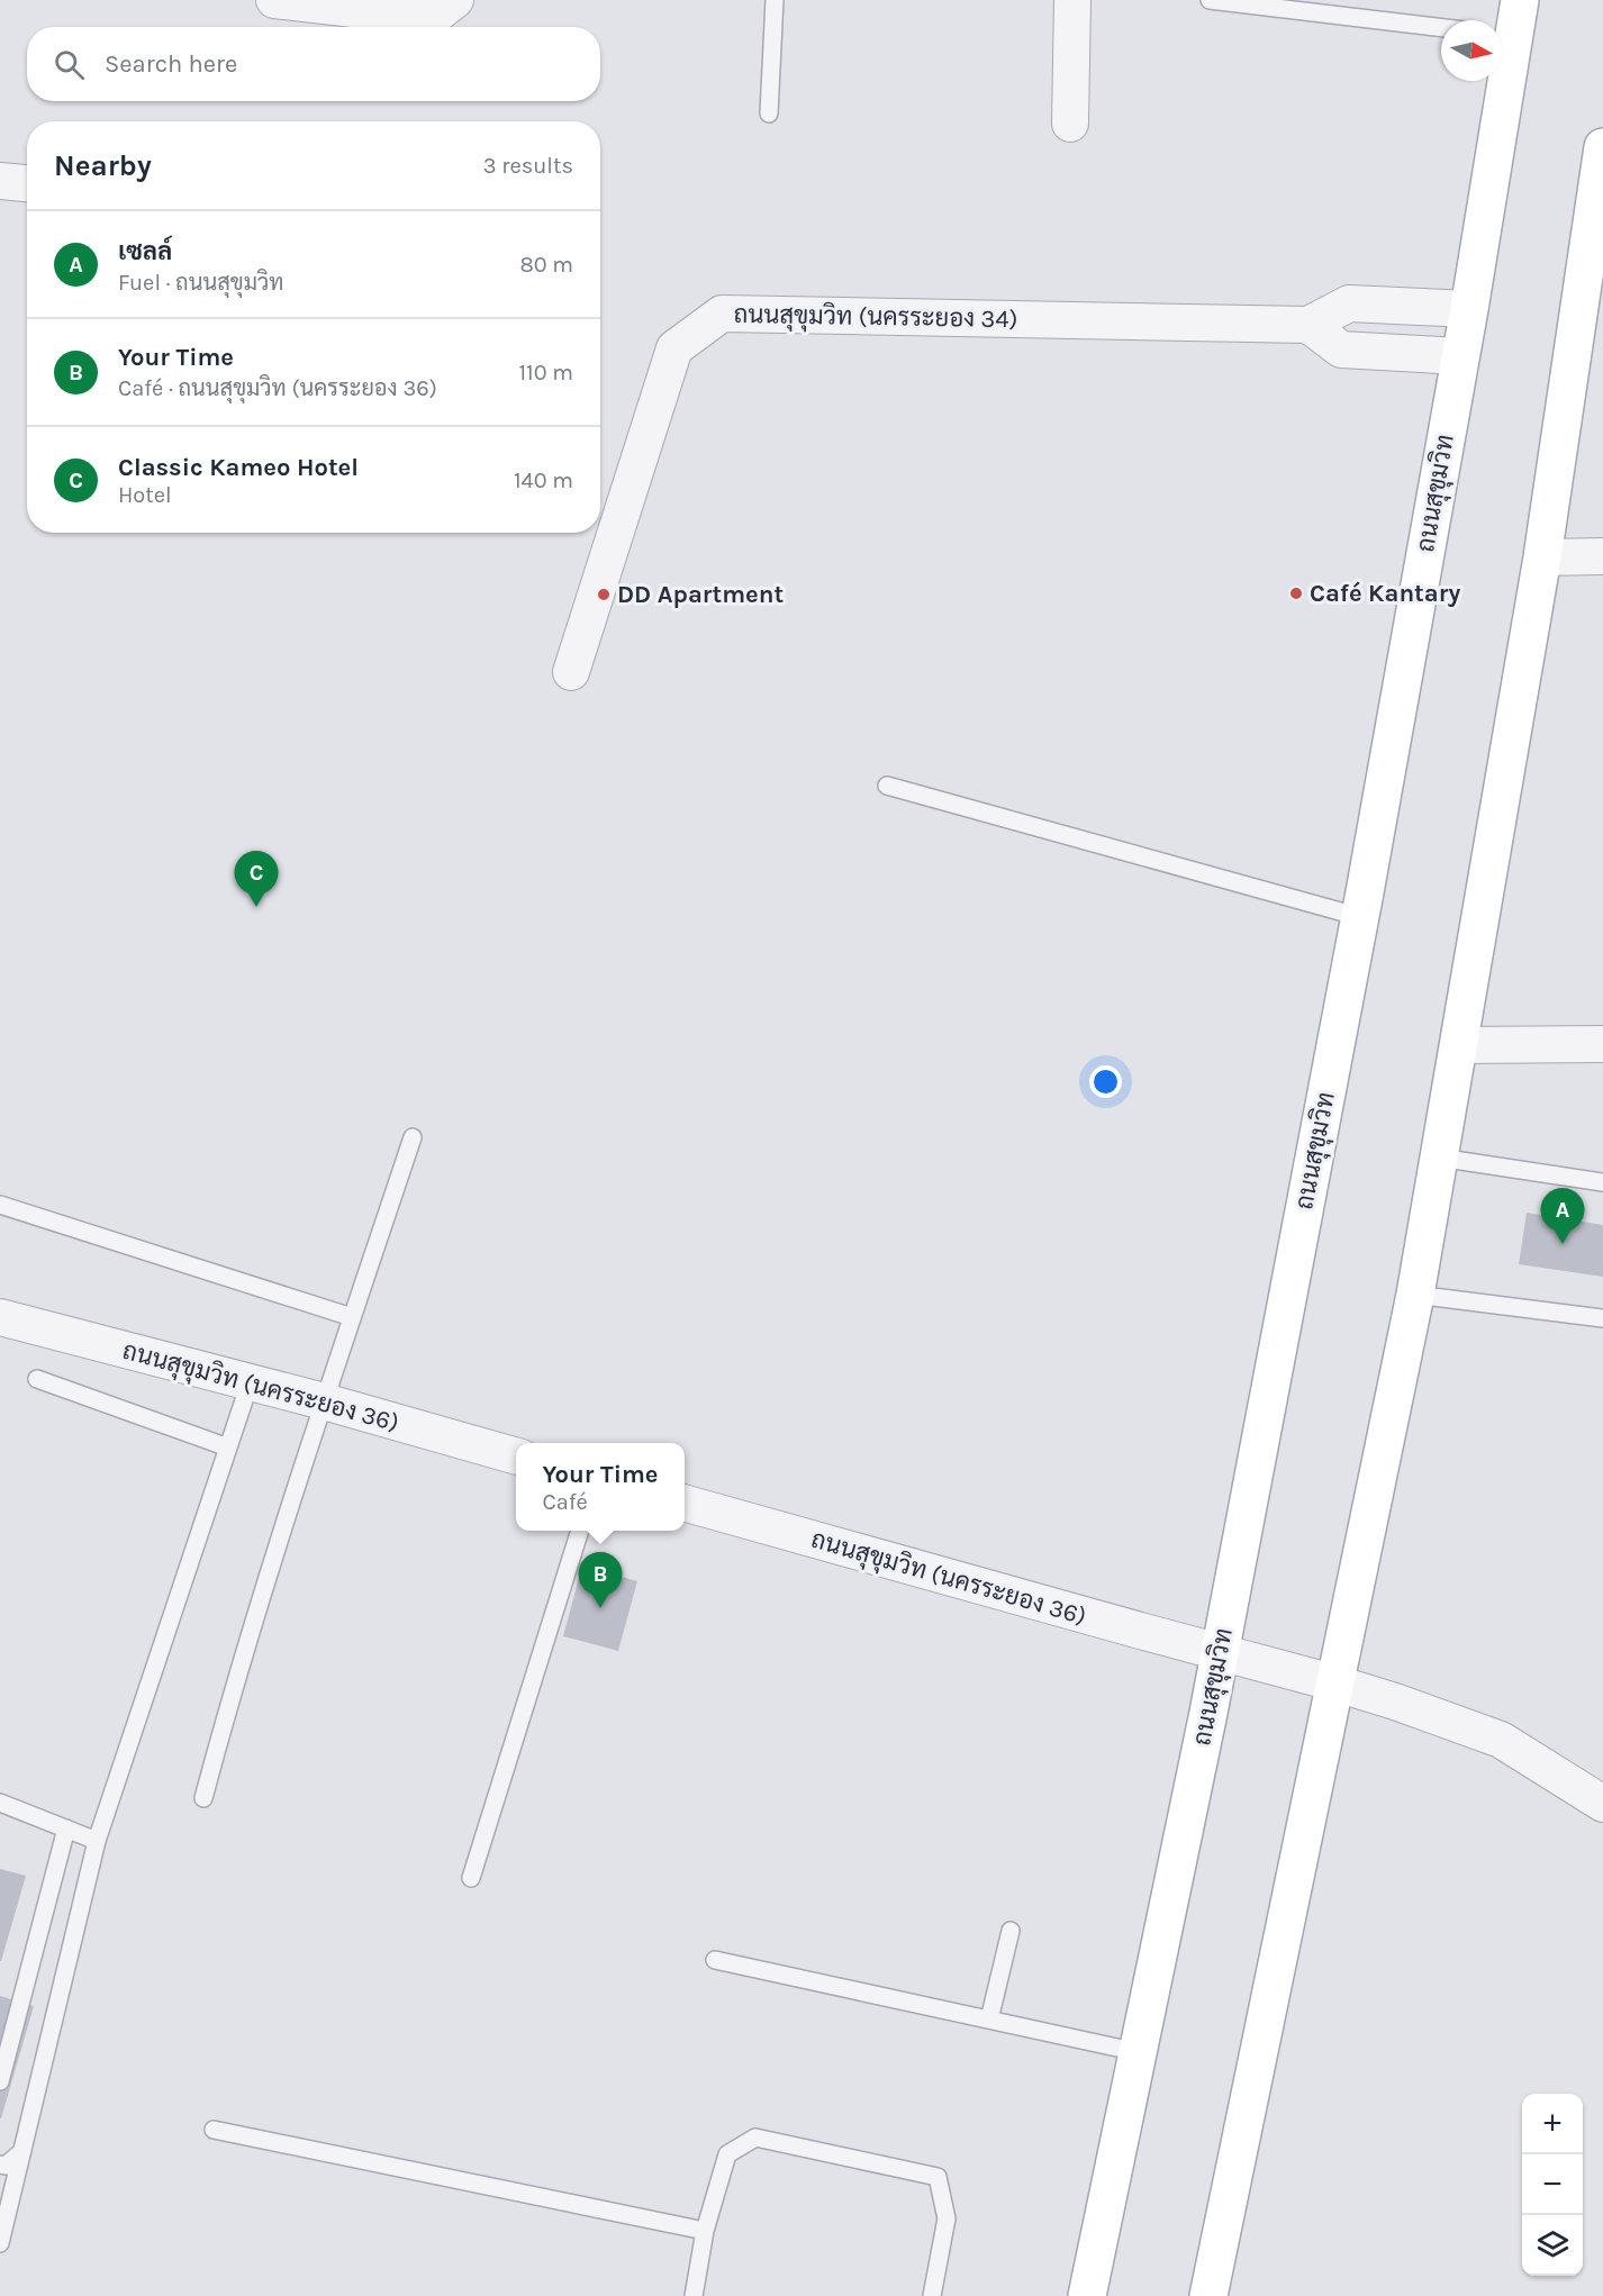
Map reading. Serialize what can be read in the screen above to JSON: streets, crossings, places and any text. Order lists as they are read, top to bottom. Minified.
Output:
{"streets":{"main road":["ถนนสุขุมวิท"],"street":["ถนนสุขุมวิท (นครระยอง 34)","ถนนสุขุมวิท (นครระยอง 36)"]},"crossings":[["ถนนสุขุมวิท (นครระยอง 34)","ถนนสุขุมวิท"],["ถนนสุขุมวิท","ถนนสุขุมวิท (นครระยอง 36)"]],"places":["Café Kantary","DD Apartment"],"north":"right","page":{"search":"Search here","heading":["Nearby","3 results"],"list":[{"mark":"A","name":"เซลล์","note":"Fuel · ถนนสุขุมวิท","value":"80 m"},{"mark":"B","name":"Your Time","note":"Café · ถนนสุขุมวิท (นครระยอง 36)","value":"110 m"},{"mark":"C","name":"Classic Kameo Hotel","note":"Hotel","value":"140 m"}],"pins":["C","A","B"],"popup":["Your Time","Café"],"map_buttons":["+","−"]}}
